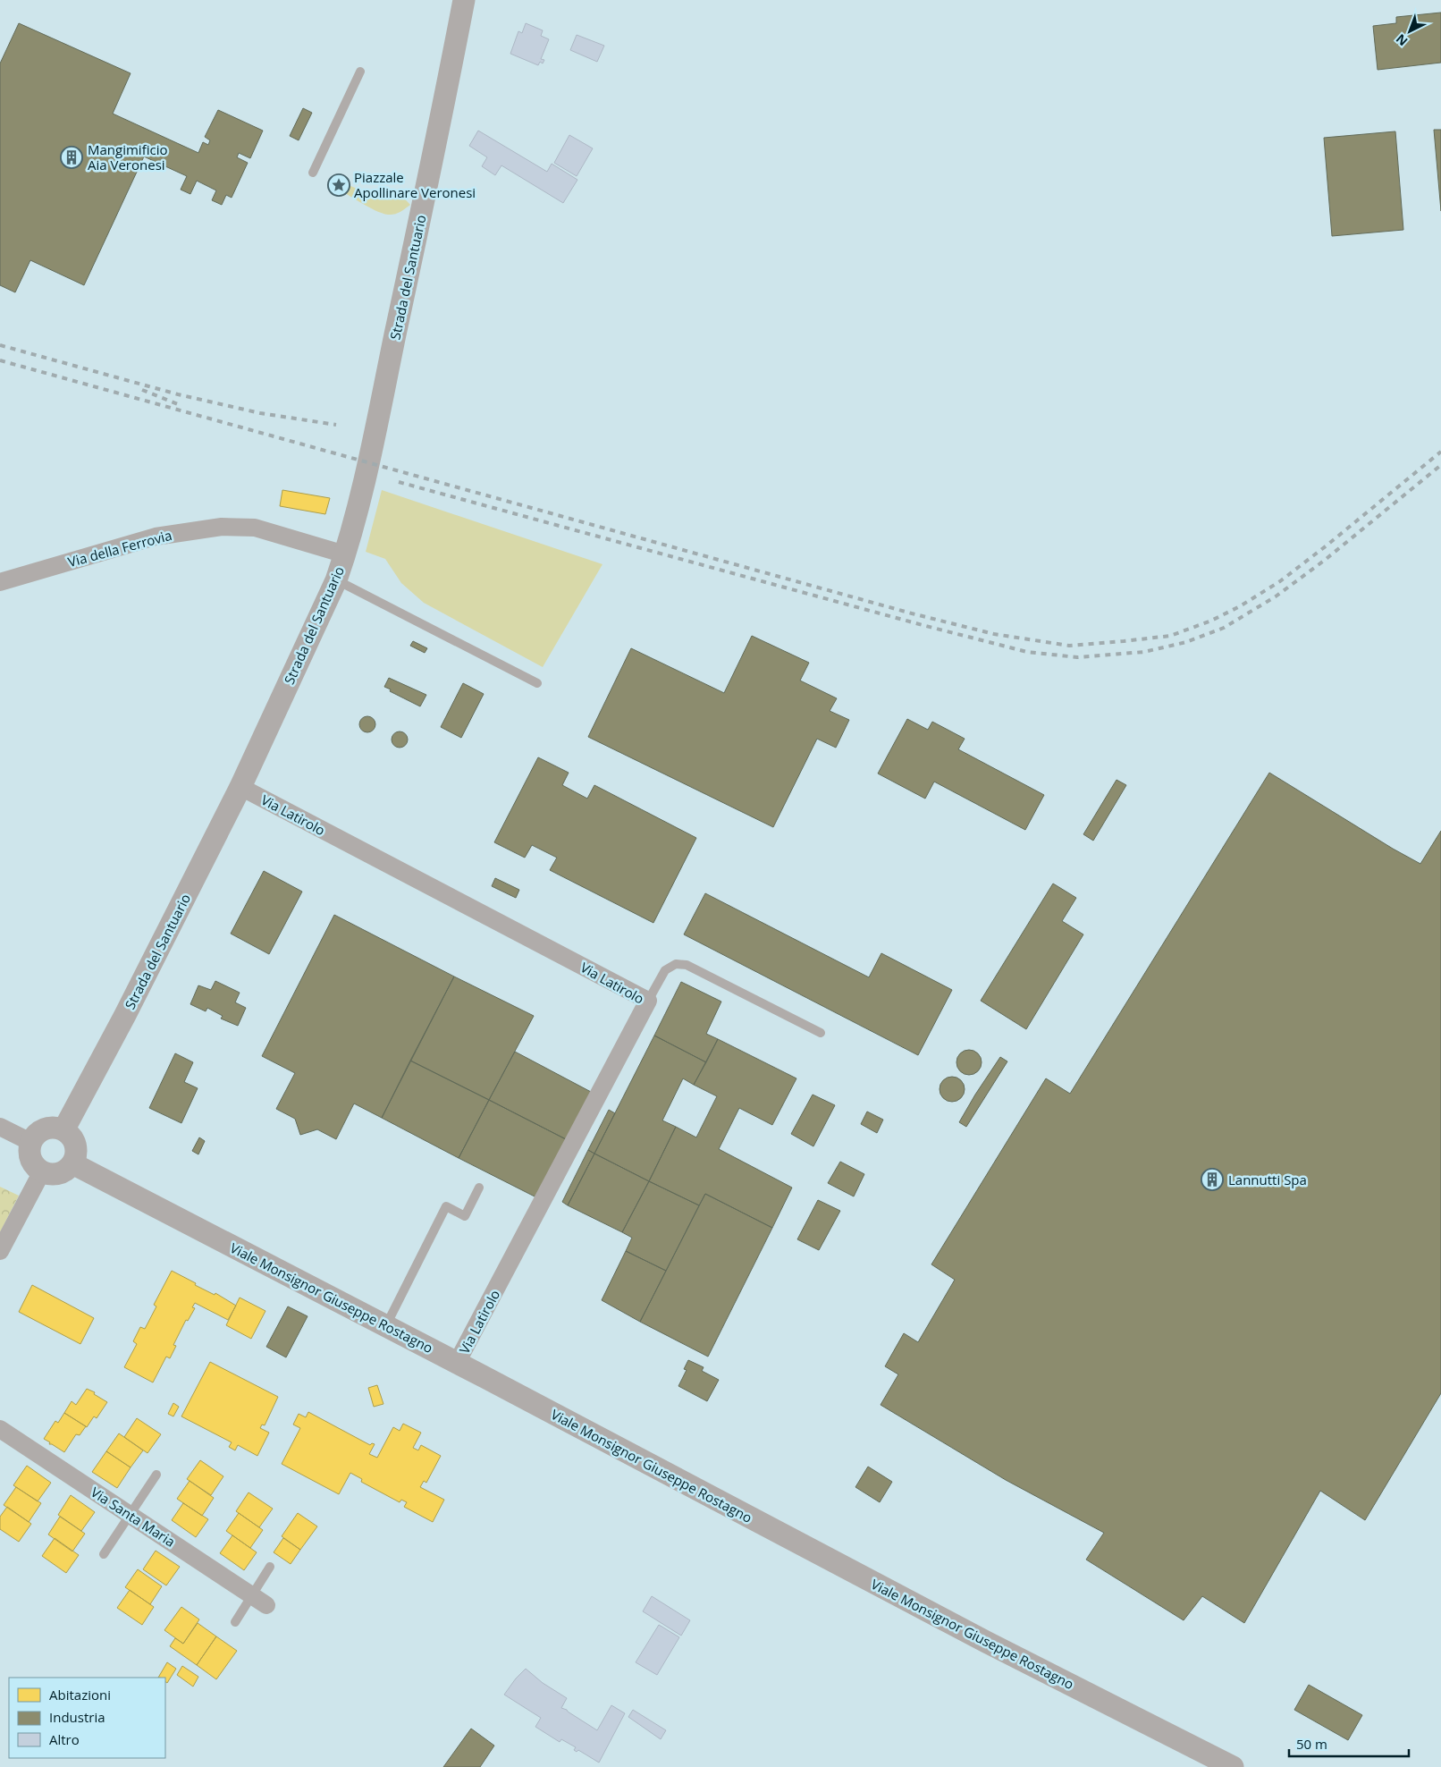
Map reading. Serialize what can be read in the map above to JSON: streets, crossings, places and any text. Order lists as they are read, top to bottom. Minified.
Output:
{"streets":{"street":["Strada del Santuario","Via della Ferrovia","Via Latirolo","Viale Monsignor Giuseppe Rostagno","Via Santa Maria"]},"crossings":[["Strada del Santuario","Via della Ferrovia"],["Strada del Santuario","Via Latirolo"],["Strada del Santuario","Viale Monsignor Giuseppe Rostagno"],["Via Latirolo","Viale Monsignor Giuseppe Rostagno"]],"places":{"building":["Mangimificio Aia Veronesi","Lannutti Spa"],"place":["Piazzale Apollinare Veronesi"]},"legend":["Abitazioni","Industria","Altro"],"scale_bar":"50 m","north":"bottom left"}
